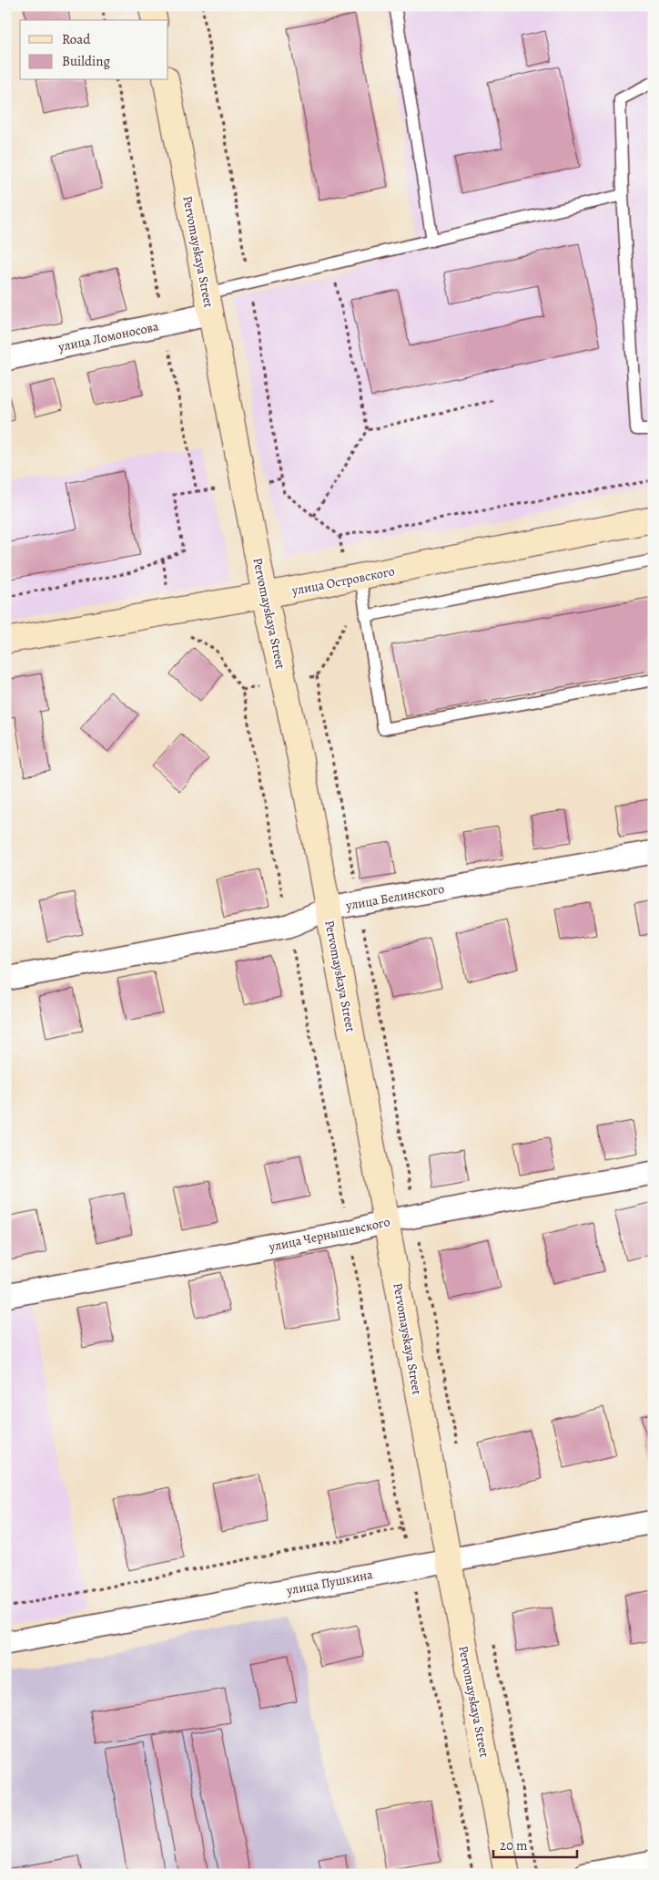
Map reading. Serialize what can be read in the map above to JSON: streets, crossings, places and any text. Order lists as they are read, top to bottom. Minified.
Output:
{"streets":{"street":["Pervomayskaya Street","улица Ломоносова","улица Островского","улица Белинского","улица Чернышевского","улица Пушкина"]},"crossings":[["Pervomayskaya Street","улица Ломоносова"],["Pervomayskaya Street","улица Островского"],["Pervomayskaya Street","улица Белинского"],["Pervomayskaya Street","улица Чернышевского"],["Pervomayskaya Street","улица Пушкина"]],"legend":["Road","Building"],"scale_bar":"20 m"}
